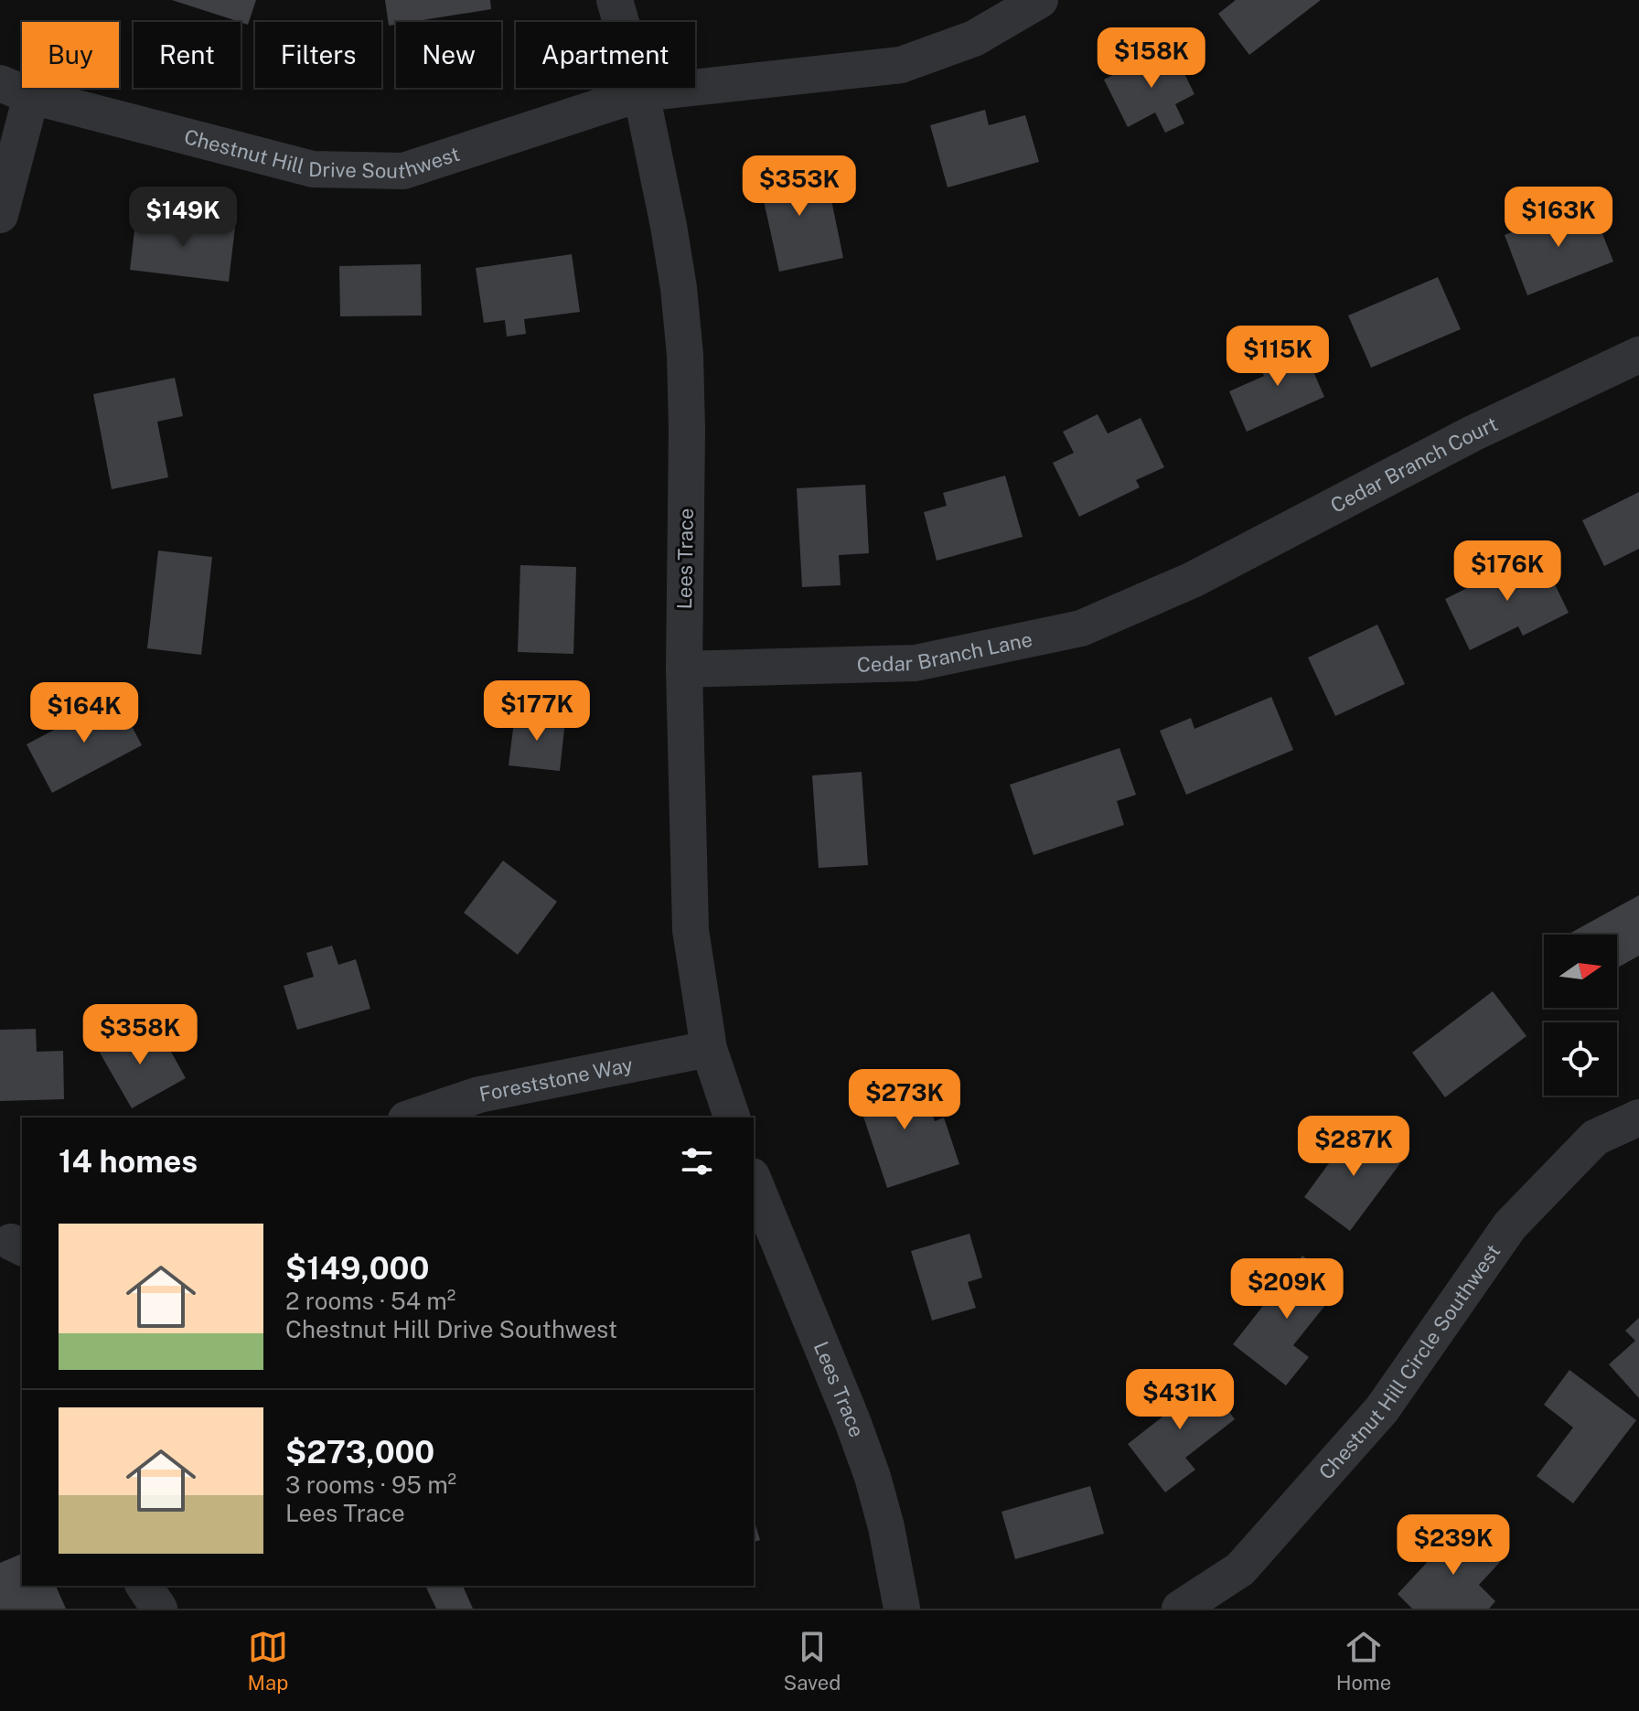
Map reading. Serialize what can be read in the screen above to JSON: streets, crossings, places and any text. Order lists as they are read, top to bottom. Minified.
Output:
{"streets":{"street":["Chestnut Hill Drive Southwest","Cedar Branch Court","Lees Trace","Cedar Branch Lane","Foreststone Way","Chestnut Hill Circle Southwest"]},"crossings":[["Chestnut Hill Drive Southwest","Lees Trace"],["Cedar Branch Court","Cedar Branch Lane"],["Lees Trace","Cedar Branch Lane"],["Lees Trace","Foreststone Way"]],"north":"right","page":{"chip":["Buy","Rent","Filters","New","Apartment"],"price":["$158K","$353K","$149K","$163K","$115K","$176K","$177K","$164K","$358K","$273K","$287K","$209K","$431K","$239K"],"heading":"14 homes","list":[{"name":"$149,000","note":"2 rooms · 54 m² · Chestnut Hill Drive Southwest"},{"name":"$273,000","note":"3 rooms · 95 m² · Lees Trace"}],"tabs":["Map","Saved","Home"]}}
